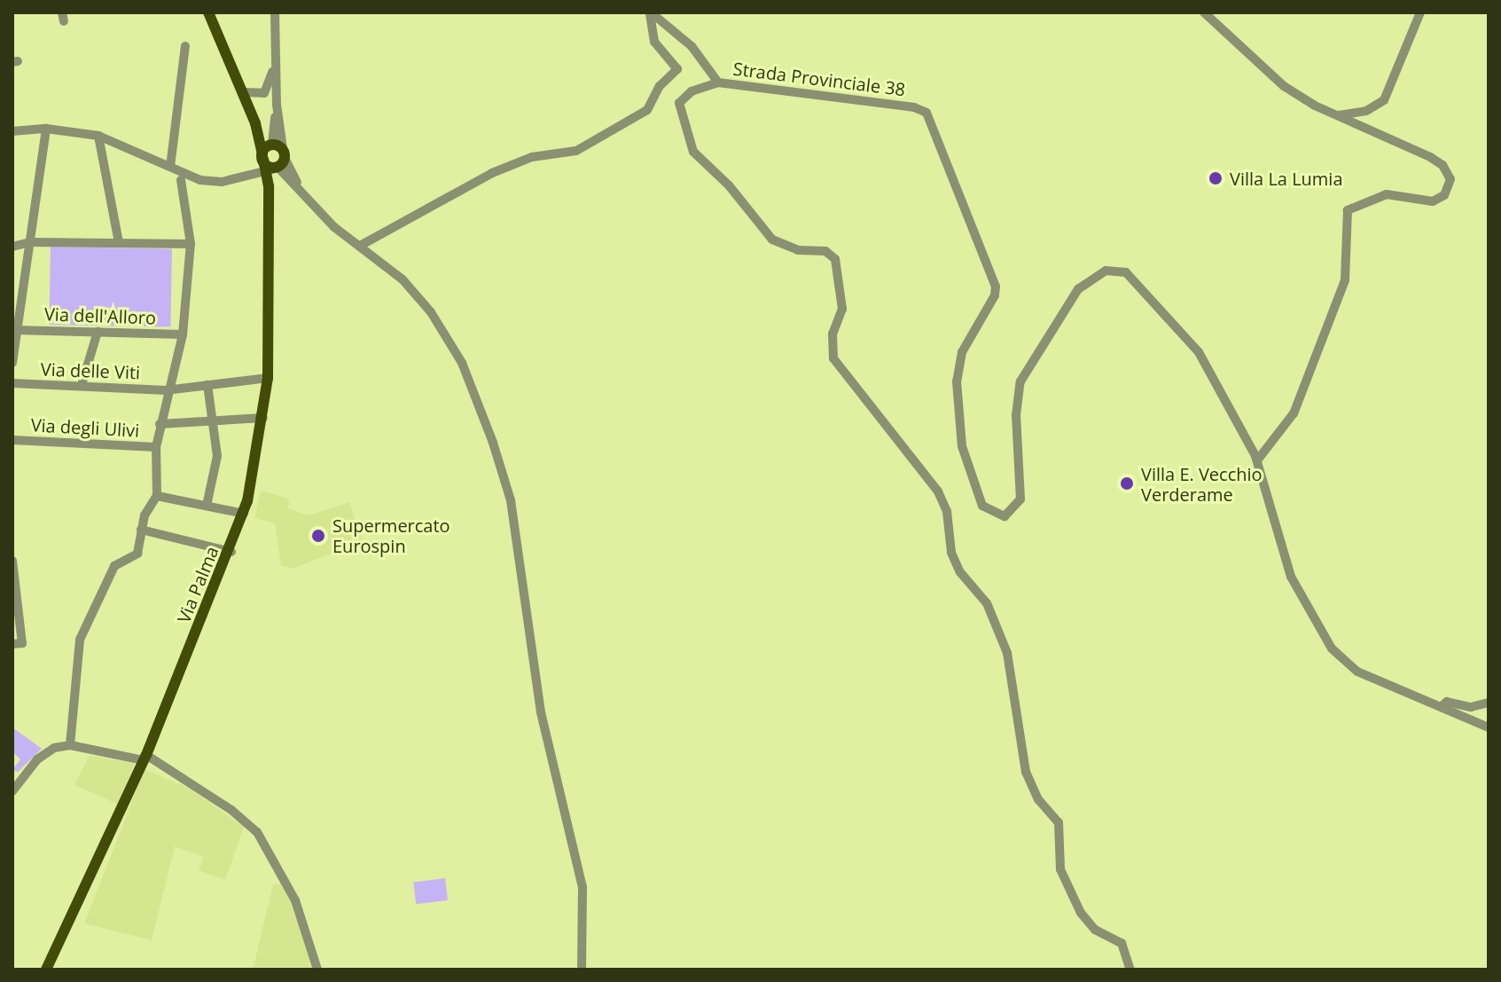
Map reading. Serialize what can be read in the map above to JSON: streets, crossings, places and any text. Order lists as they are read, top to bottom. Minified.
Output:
{"streets":{"main road":["Via Palma"],"street":["Strada Provinciale 38","Via dell'Alloro","Via delle Viti","Via degli Ulivi"]},"crossings":[["Via delle Viti","Via Palma"]],"places":["Villa La Lumia","Villa E. Vecchio Verderame","Supermercato Eurospin"]}
